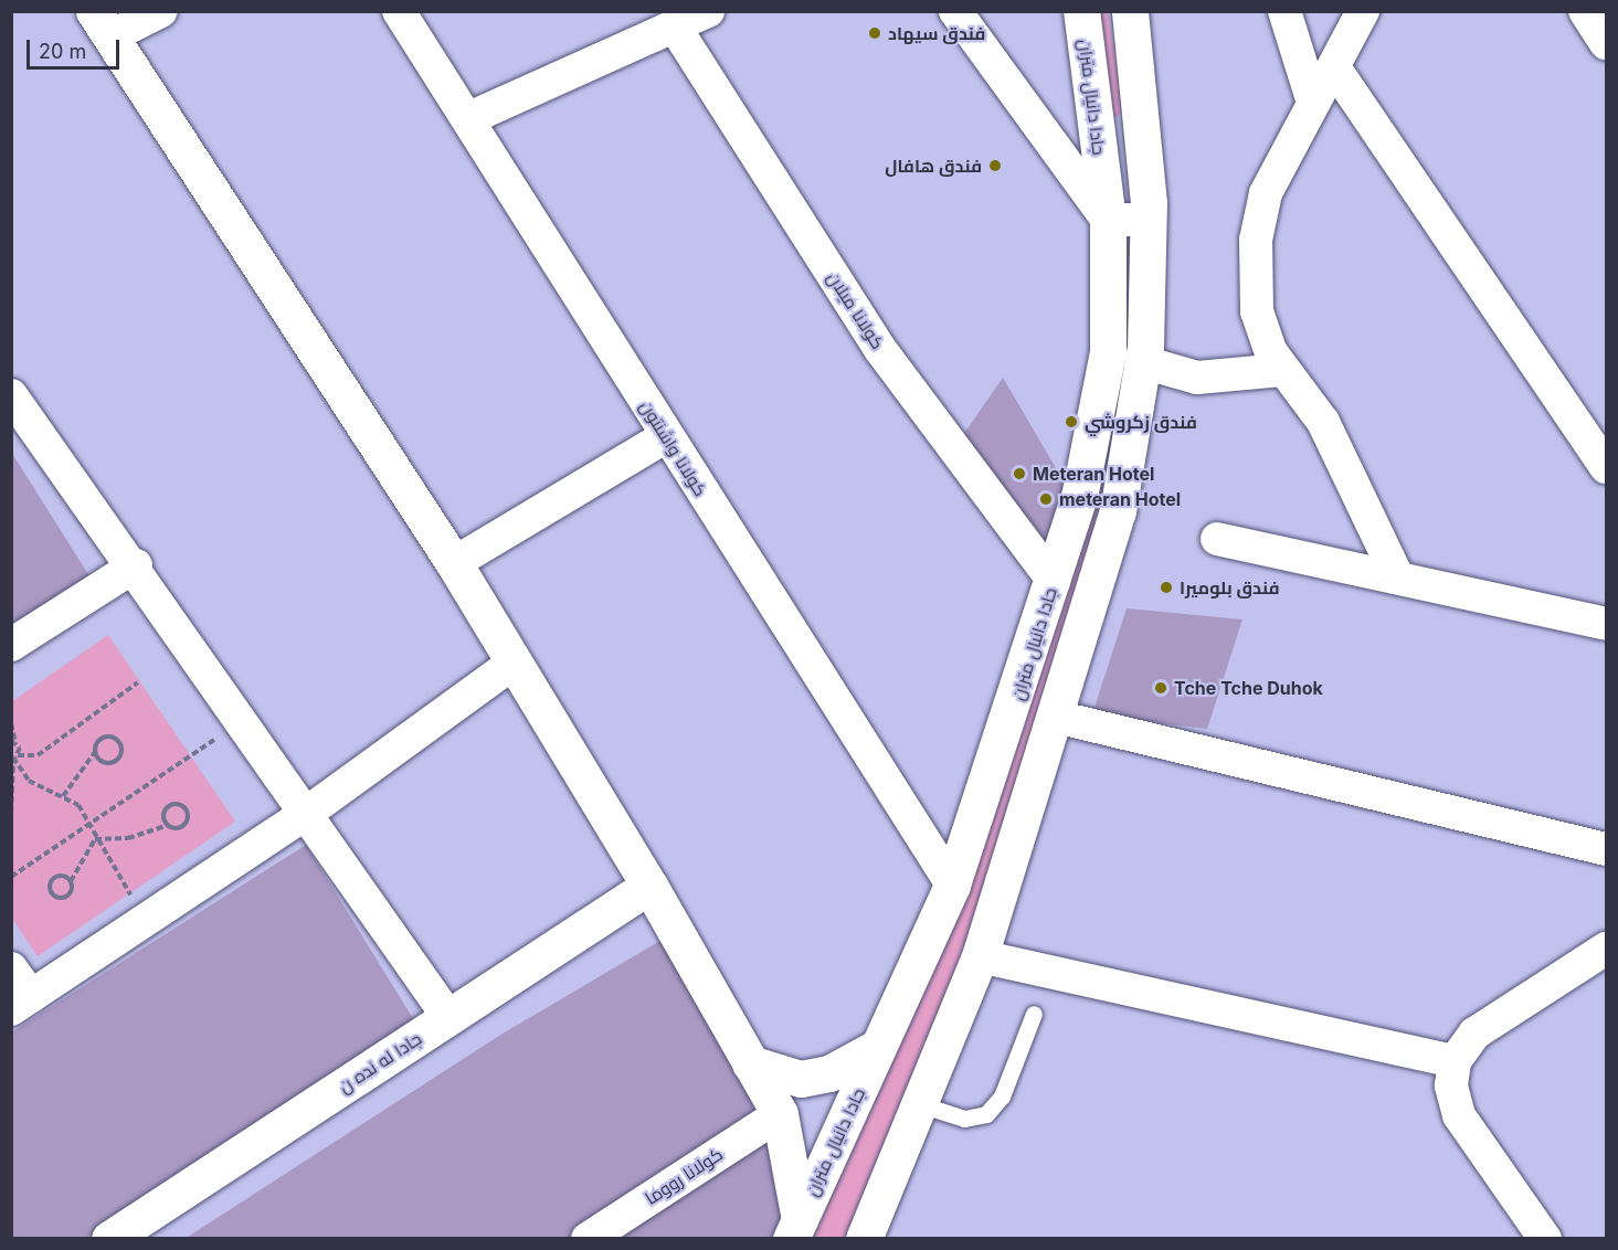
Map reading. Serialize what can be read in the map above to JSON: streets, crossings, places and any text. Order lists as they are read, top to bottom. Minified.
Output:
{"streets":{"main road":["جادا دانيال متران","جادا له نده ن"],"street":["كولانا ميلان","كولانا واشنتون","كولانا رووما"]},"crossings":[["جادا دانيال متران","كولانا ميلان"],["جادا دانيال متران","كولانا واشنتون"]],"places":["فندق سيهاد","فندق هافال","فندق زكروشي","Meteran Hotel","meteran Hotel","فندق بلوميرا","Tche Tche Duhok"],"scale_bar":"20 m"}
